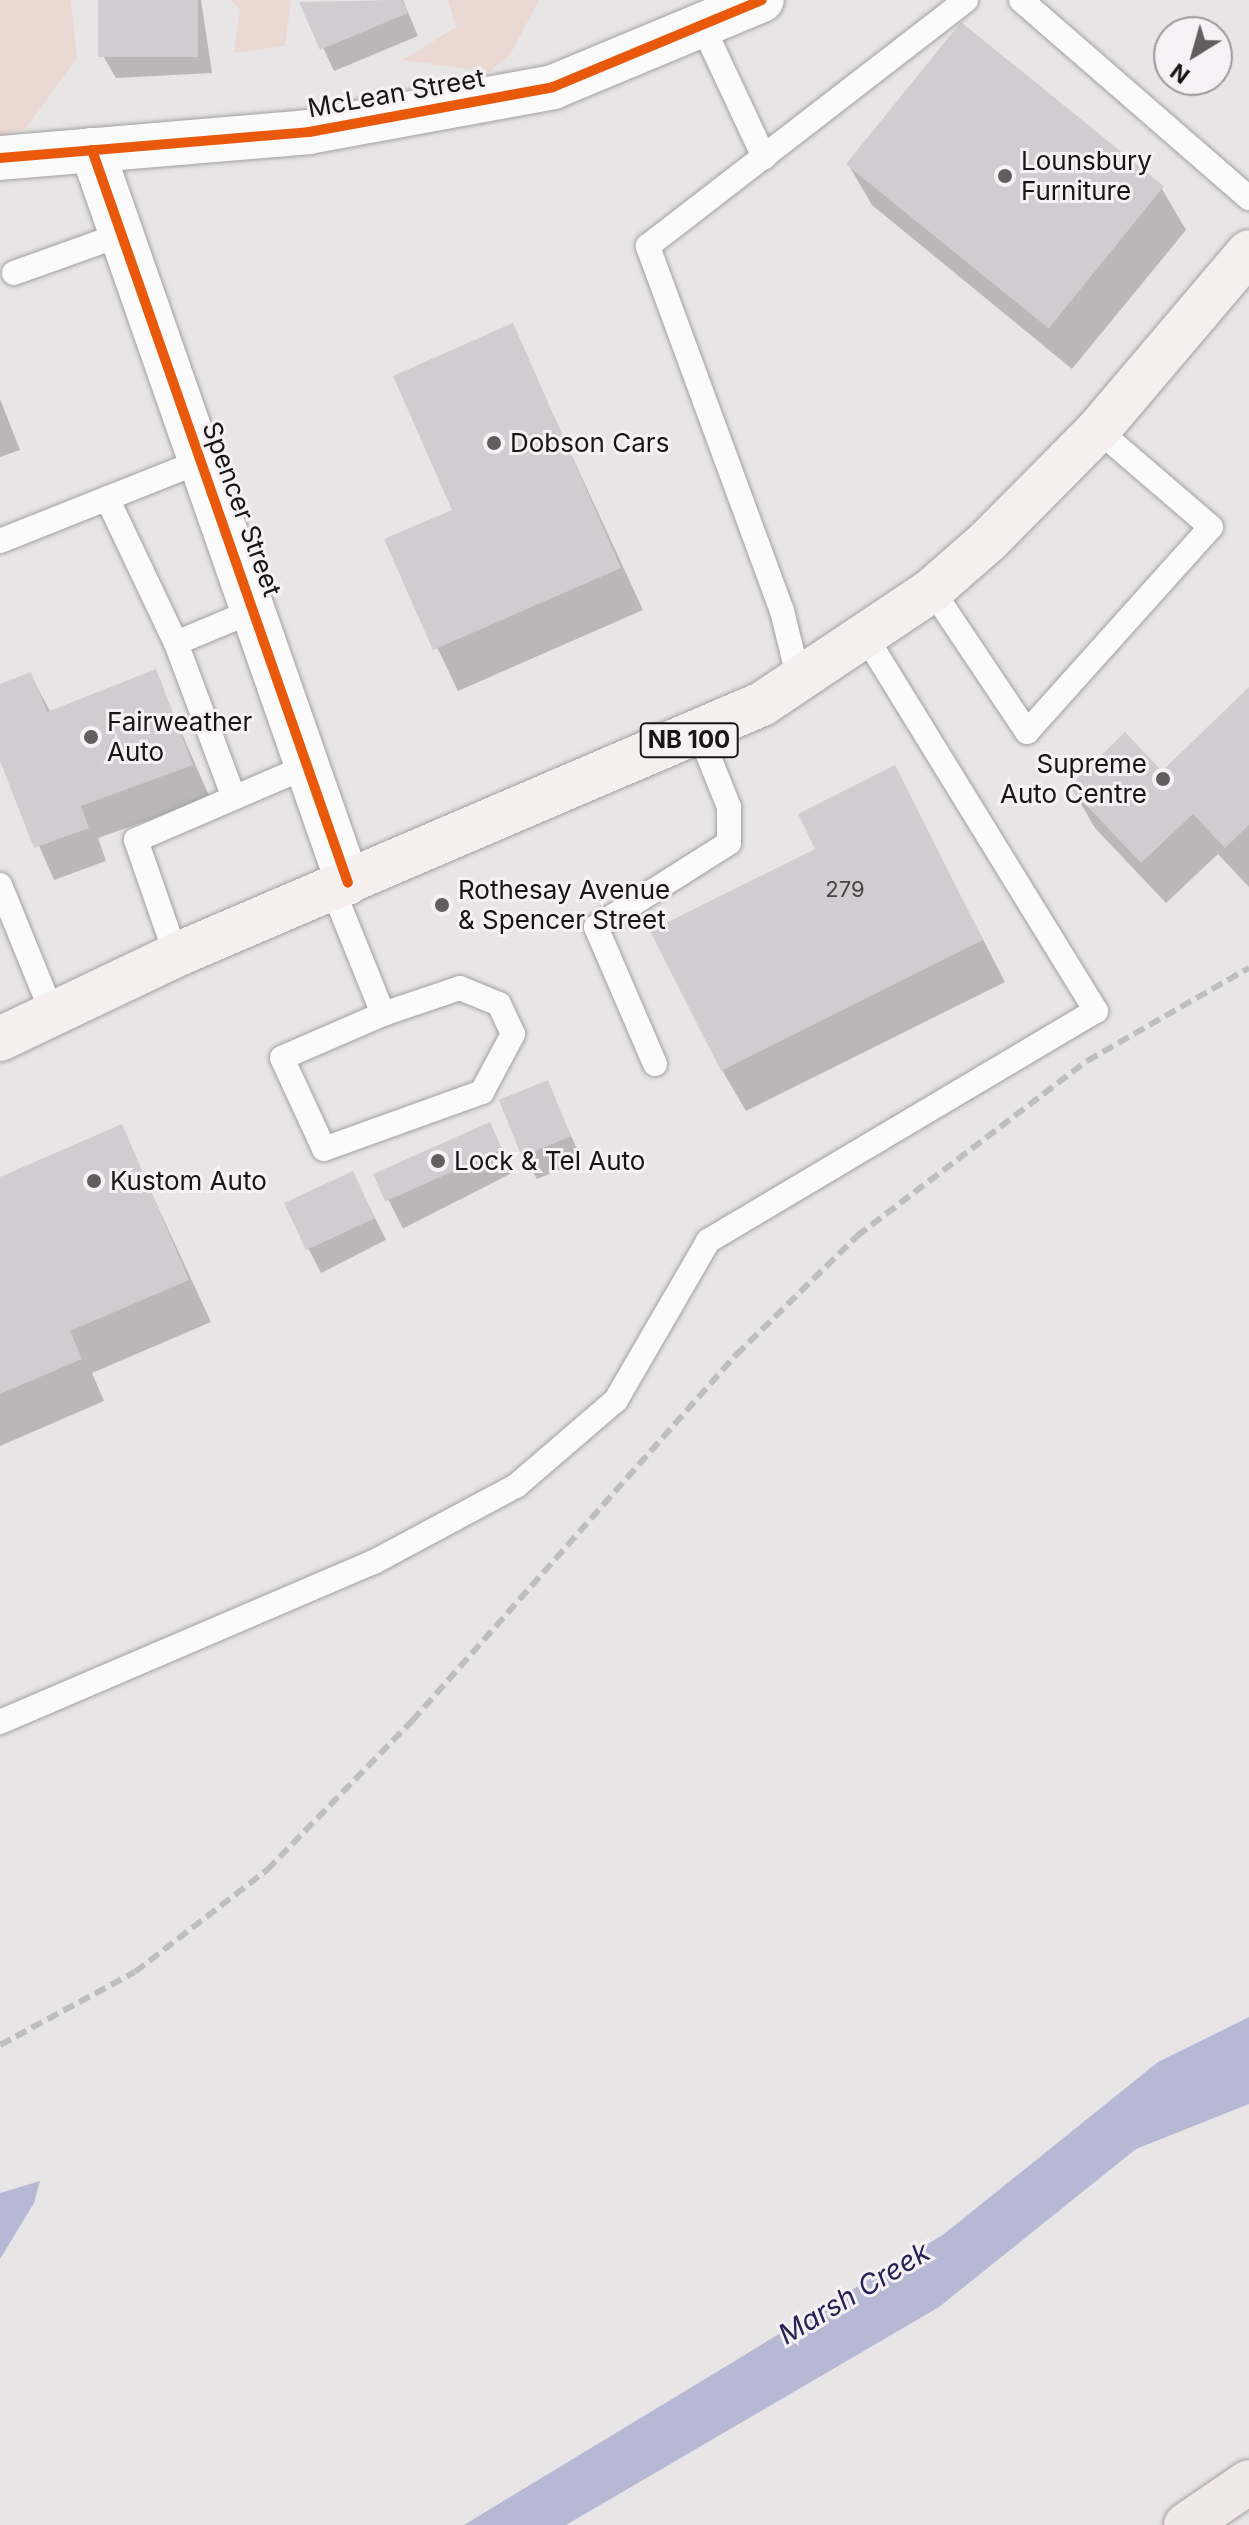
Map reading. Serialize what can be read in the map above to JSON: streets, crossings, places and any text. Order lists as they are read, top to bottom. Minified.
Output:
{"streets":{"main road":["NB 100"],"street":["McLean Street","Spencer Street"]},"crossings":[["McLean Street","Spencer Street"],["Spencer Street","NB 100"]],"water":["Marsh Creek"],"places":["Lounsbury Furniture","Dobson Cars","Fairweather Auto","Supreme Auto Centre","Rothesay Avenue & Spencer Street","Lock & Tel Auto","Kustom Auto"],"house_numbers":["279"],"north":"bottom left"}
